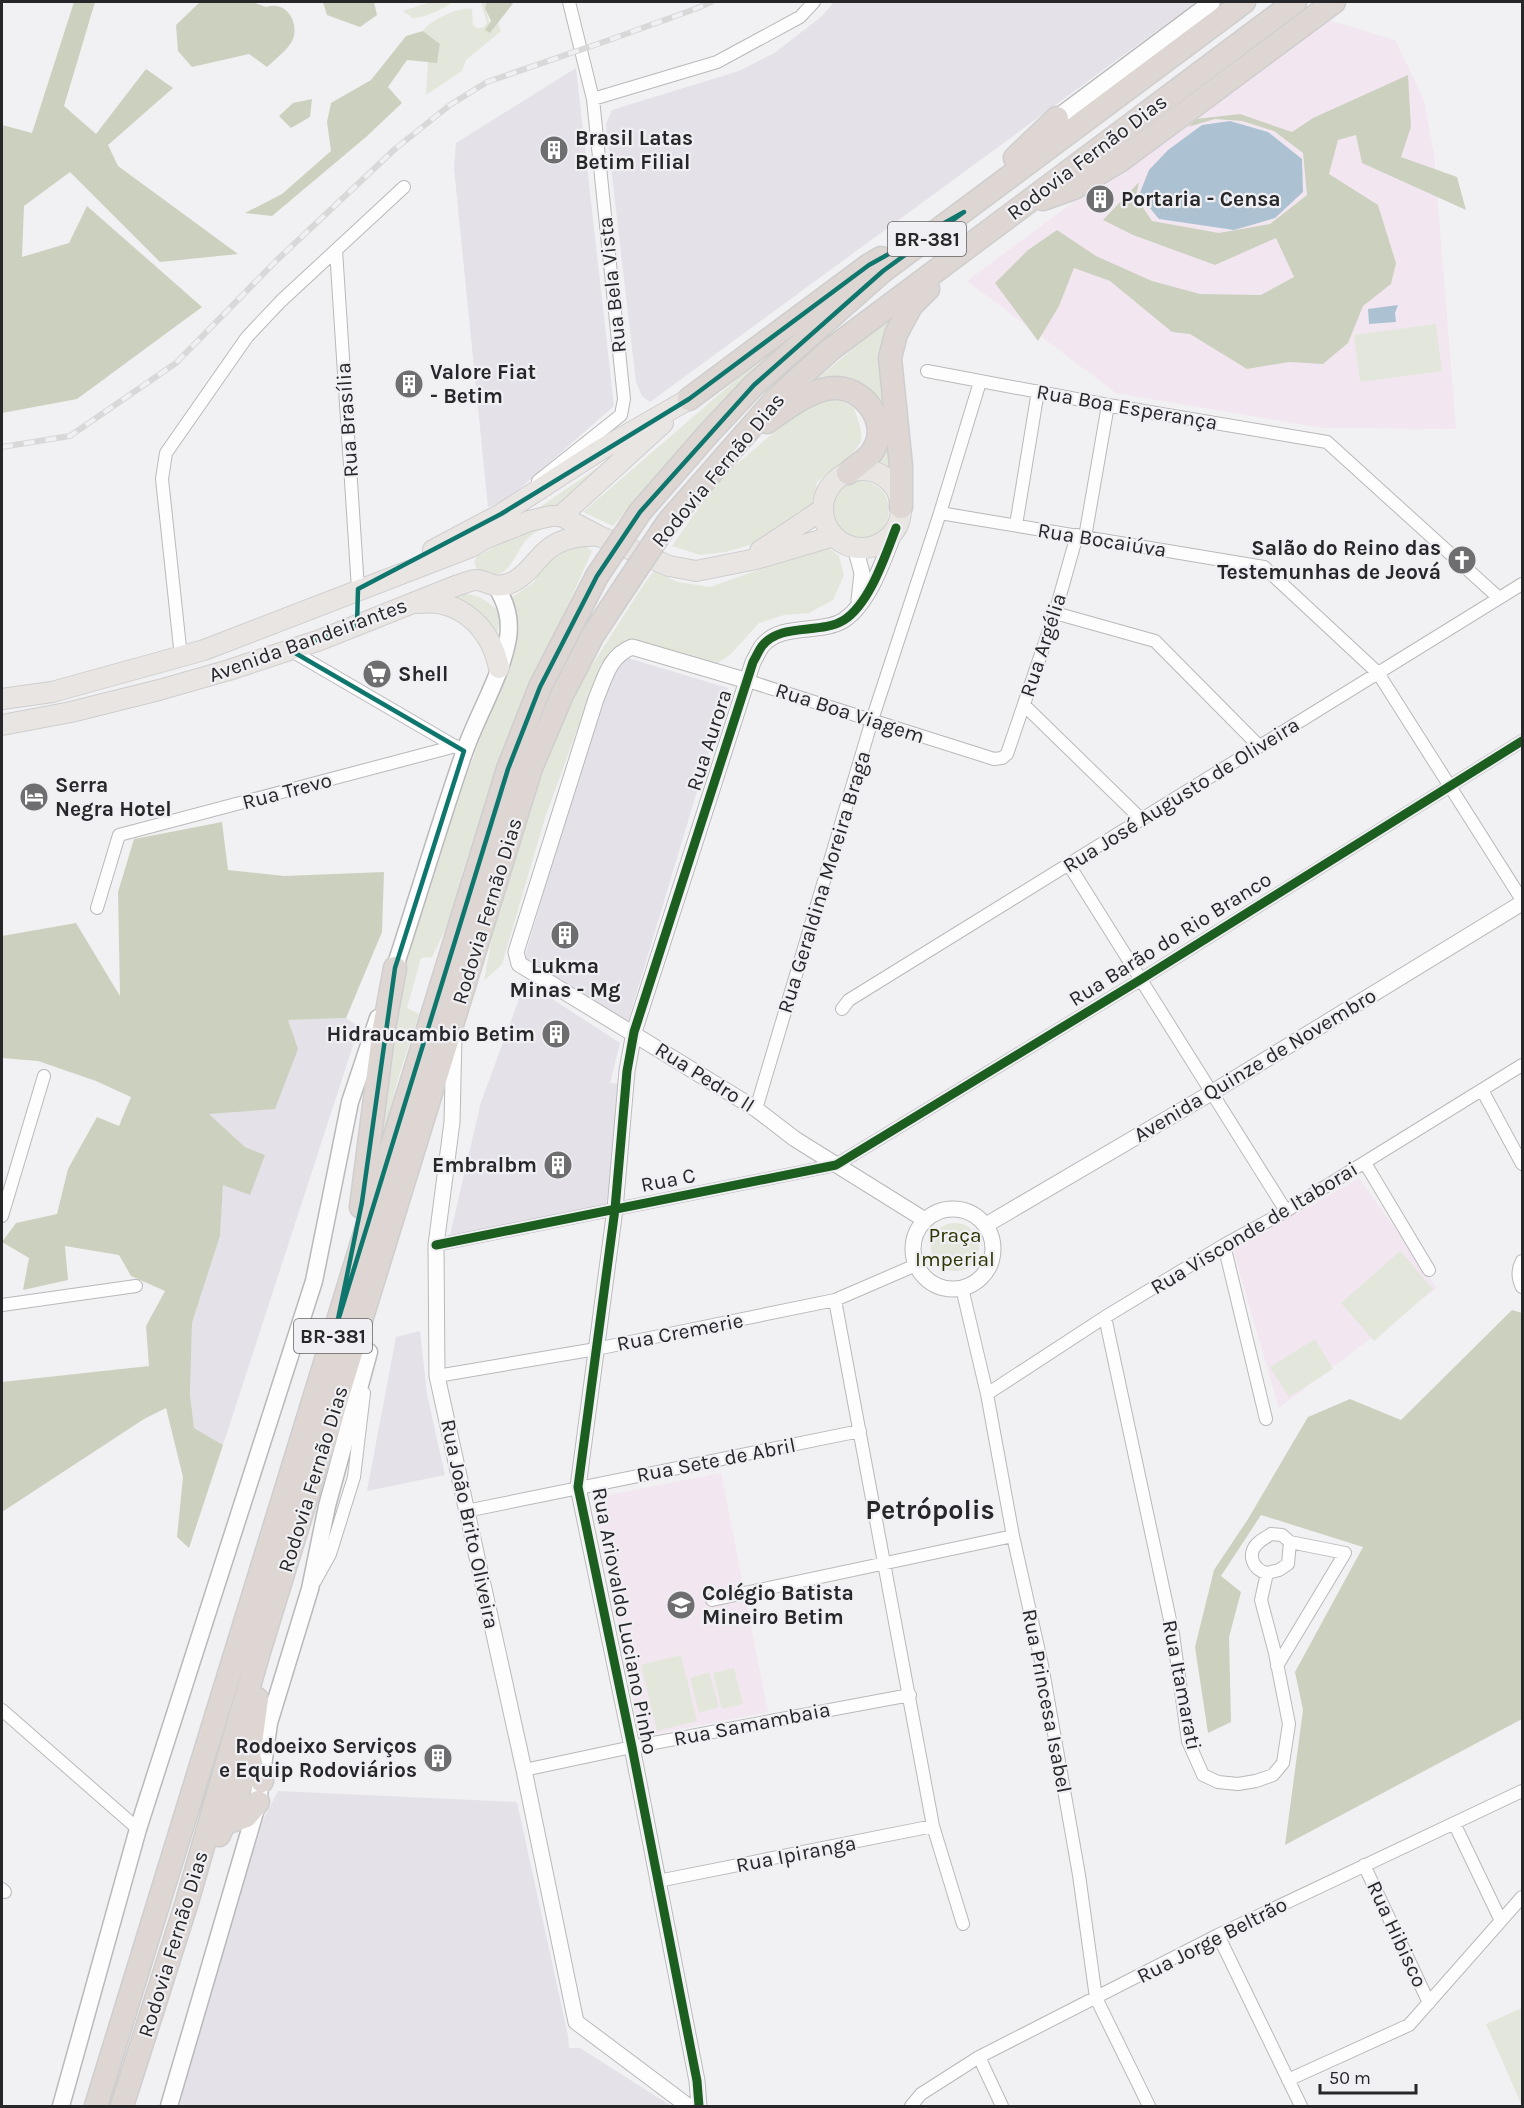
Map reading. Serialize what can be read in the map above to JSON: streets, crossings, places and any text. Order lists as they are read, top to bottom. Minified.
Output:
{"streets":{"highway":["Rodovia Fernão Dias","BR-381"],"main road":["Avenida Bandeirantes"],"street":["Rua Bela Vista","Rua Boa Esperança","Rua Brasília","Rua Bocaiúva","Rua Argélia","Rua Boa Viagem","Rua Aurora","Rua Trevo","Rua José Augusto de Oliveira","Rua Geraldina Moreira Braga","Rua Barão do Rio Branco","Avenida Quinze de Novembro","Rua Pedro II","Rua C","Rua Visconde de Itaborai","Rua Cremerie","Rua Sete de Abril","Rua João Brito Oliveira","Rua Ariovaldo Luciano Pinho","Rua Itamarati","Rua Princesa Isabel","Rua Samambaia","Rua Ipiranga","Rua Hibisco","Rua Jorge Beltrão"]},"crossings":[["Rodovia Fernão Dias","BR-381"],["Rodovia Fernão Dias","Rua João Brito Oliveira"],["BR-381","Rua Aurora"],["BR-381","Rua Trevo"],["Rua Boa Esperança","Rua Argélia"],["Rua Boa Esperança","Rua José Augusto de Oliveira"],["Rua Boa Esperança","Rua Geraldina Moreira Braga"],["Rua Brasília","Avenida Bandeirantes"],["Rua Bocaiúva","Rua Argélia"],["Rua Bocaiúva","Rua José Augusto de Oliveira"],["Rua Bocaiúva","Rua Geraldina Moreira Braga"],["Rua Argélia","Rua Boa Viagem"],["Rua Boa Viagem","Rua Aurora"],["Rua Boa Viagem","Rua Geraldina Moreira Braga"],["Rua Boa Viagem","Rua Pedro II"],["Rua Aurora","Rua Pedro II"],["Rua Aurora","Rua Ariovaldo Luciano Pinho"],["Rua Geraldina Moreira Braga","Rua Pedro II"],["Rua Barão do Rio Branco","Rua Pedro II"],["Rua Barão do Rio Branco","Rua C"],["Avenida Quinze de Novembro","Rua Pedro II"],["Avenida Quinze de Novembro","Rua Cremerie"],["Avenida Quinze de Novembro","Rua Princesa Isabel"],["Rua Pedro II","Rua C"],["Rua Pedro II","Rua Cremerie"],["Rua Pedro II","Rua Ariovaldo Luciano Pinho"],["Rua Pedro II","Rua Princesa Isabel"],["Rua C","Rua João Brito Oliveira"],["Rua C","Rua Ariovaldo Luciano Pinho"],["Rua Visconde de Itaborai","Rua Itamarati"],["Rua Visconde de Itaborai","Rua Princesa Isabel"],["Rua Cremerie","Rua João Brito Oliveira"],["Rua Cremerie","Rua Ariovaldo Luciano Pinho"],["Rua Cremerie","Rua Princesa Isabel"],["Rua Sete de Abril","Rua João Brito Oliveira"],["Rua Sete de Abril","Rua Ariovaldo Luciano Pinho"],["Rua João Brito Oliveira","Rua Samambaia"],["Rua Ariovaldo Luciano Pinho","Rua Samambaia"],["Rua Ariovaldo Luciano Pinho","Rua Ipiranga"],["Rua Princesa Isabel","Rua Jorge Beltrão"],["Rua Hibisco","Rua Jorge Beltrão"]],"districts":["Petrópolis"],"parks":["Praça Imperial"],"places":{"building":["Brasil Latas Betim Filial","Portaria - Censa","Valore Fiat - Betim","Lukma Minas - Mg","Hidraucambio Betim","Embralbm","Rodoeixo Serviços e Equip Rodoviários"],"church":["Salão do Reino das Testemunhas de Jeová"],"supermarket":["Shell"],"hotel":["Serra Negra Hotel"],"school or university":["Colégio Batista Mineiro Betim"]},"scale_bar":"50 m"}
